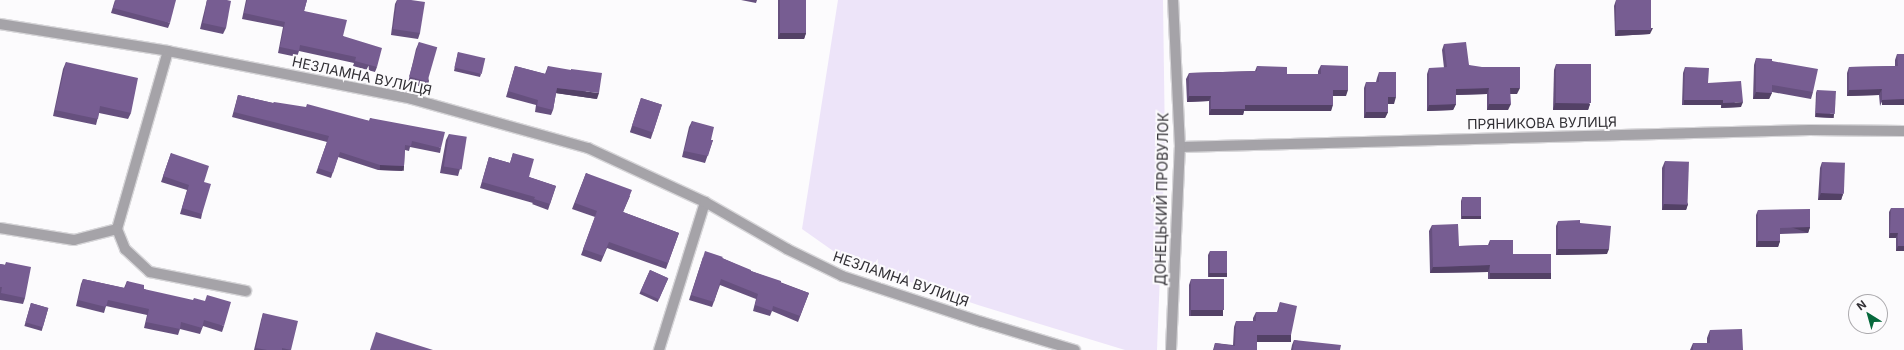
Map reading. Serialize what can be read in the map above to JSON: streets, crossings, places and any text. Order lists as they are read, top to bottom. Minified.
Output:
{"streets":{"street":["НЕЗЛАМНА ВУЛИЦЯ","ПРЯНИКОВА ВУЛИЦЯ","ДОНЕЦЬКИЙ ПРОВУЛОК"]},"crossings":[["ПРЯНИКОВА ВУЛИЦЯ","ДОНЕЦЬКИЙ ПРОВУЛОК"]],"north":"top left"}
